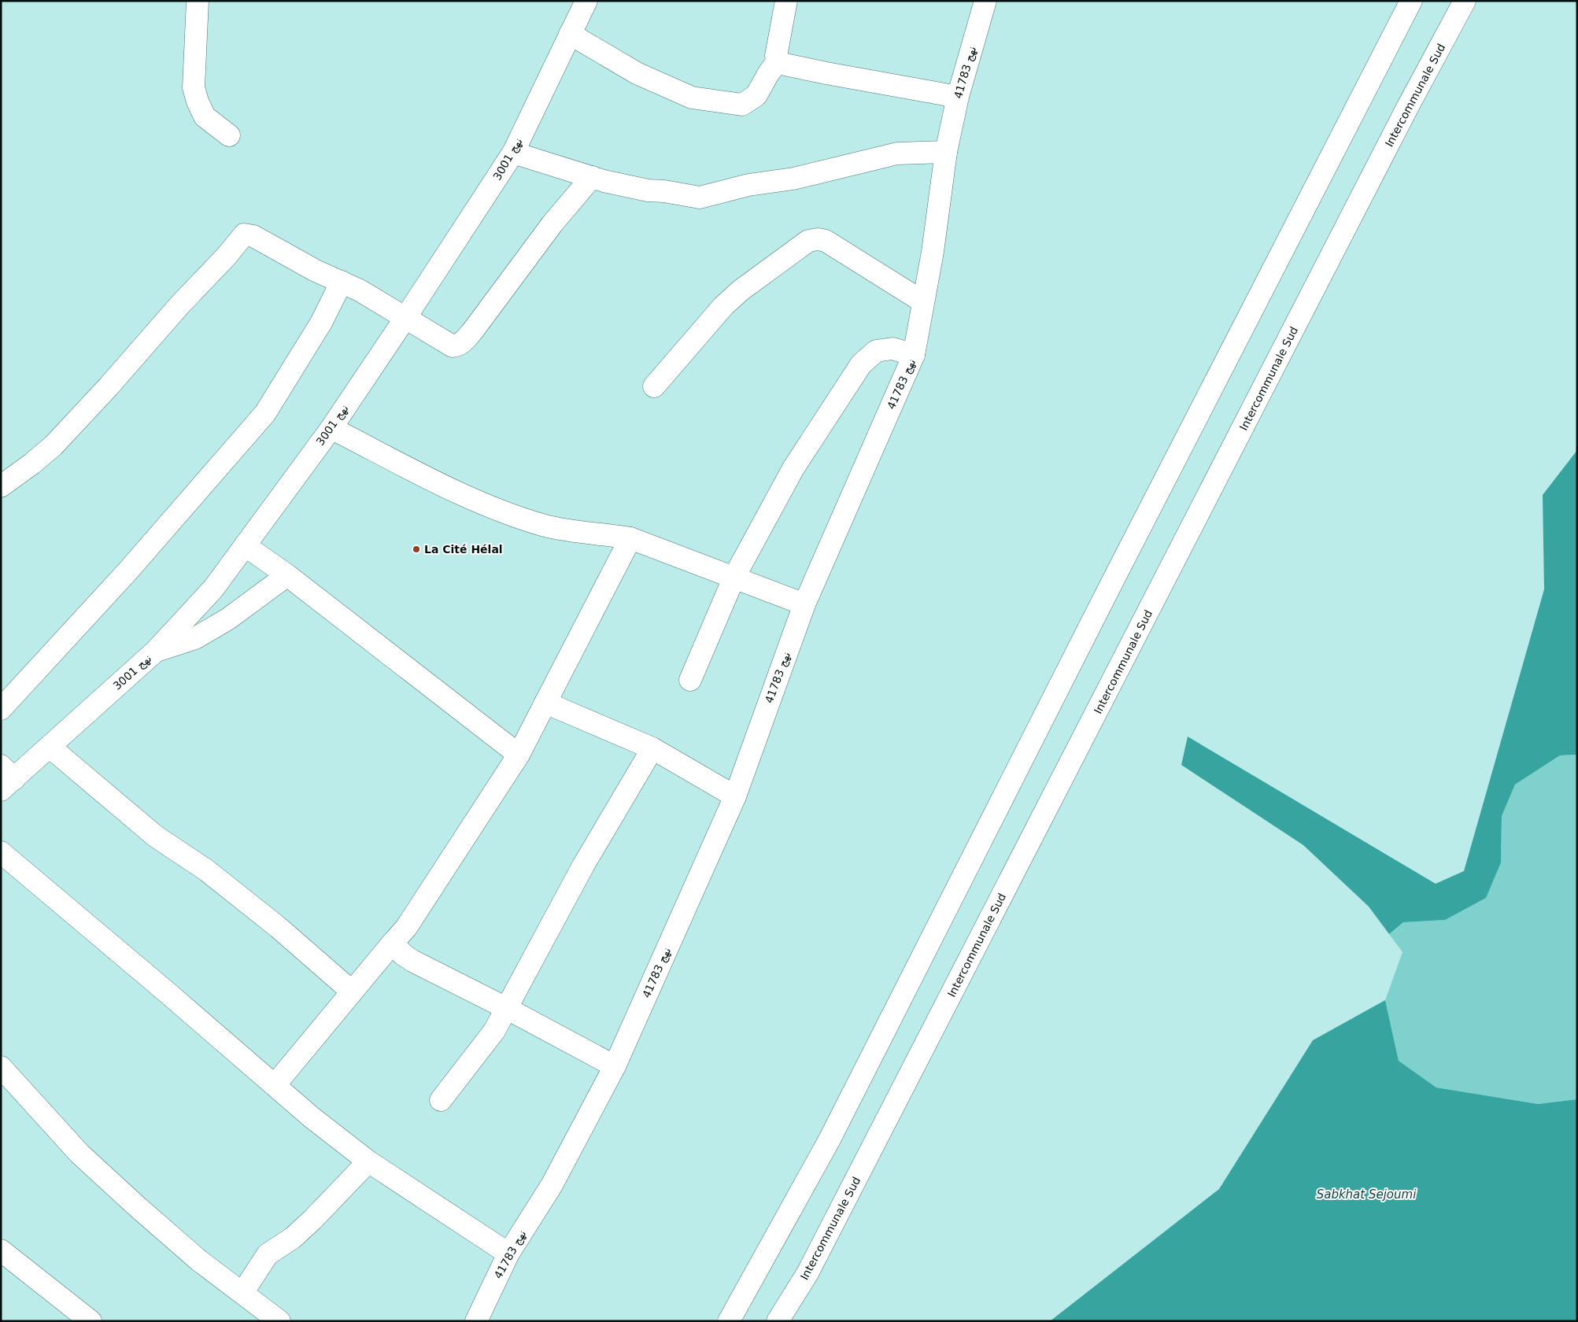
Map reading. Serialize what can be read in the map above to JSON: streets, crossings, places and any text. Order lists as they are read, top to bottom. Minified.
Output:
{"streets":{"main road":["نهج 41783","Intercommunale Sud","نهج 3001"]},"water":["Sabkhat Sejoumi"],"places":["La Cité Hélal"]}
